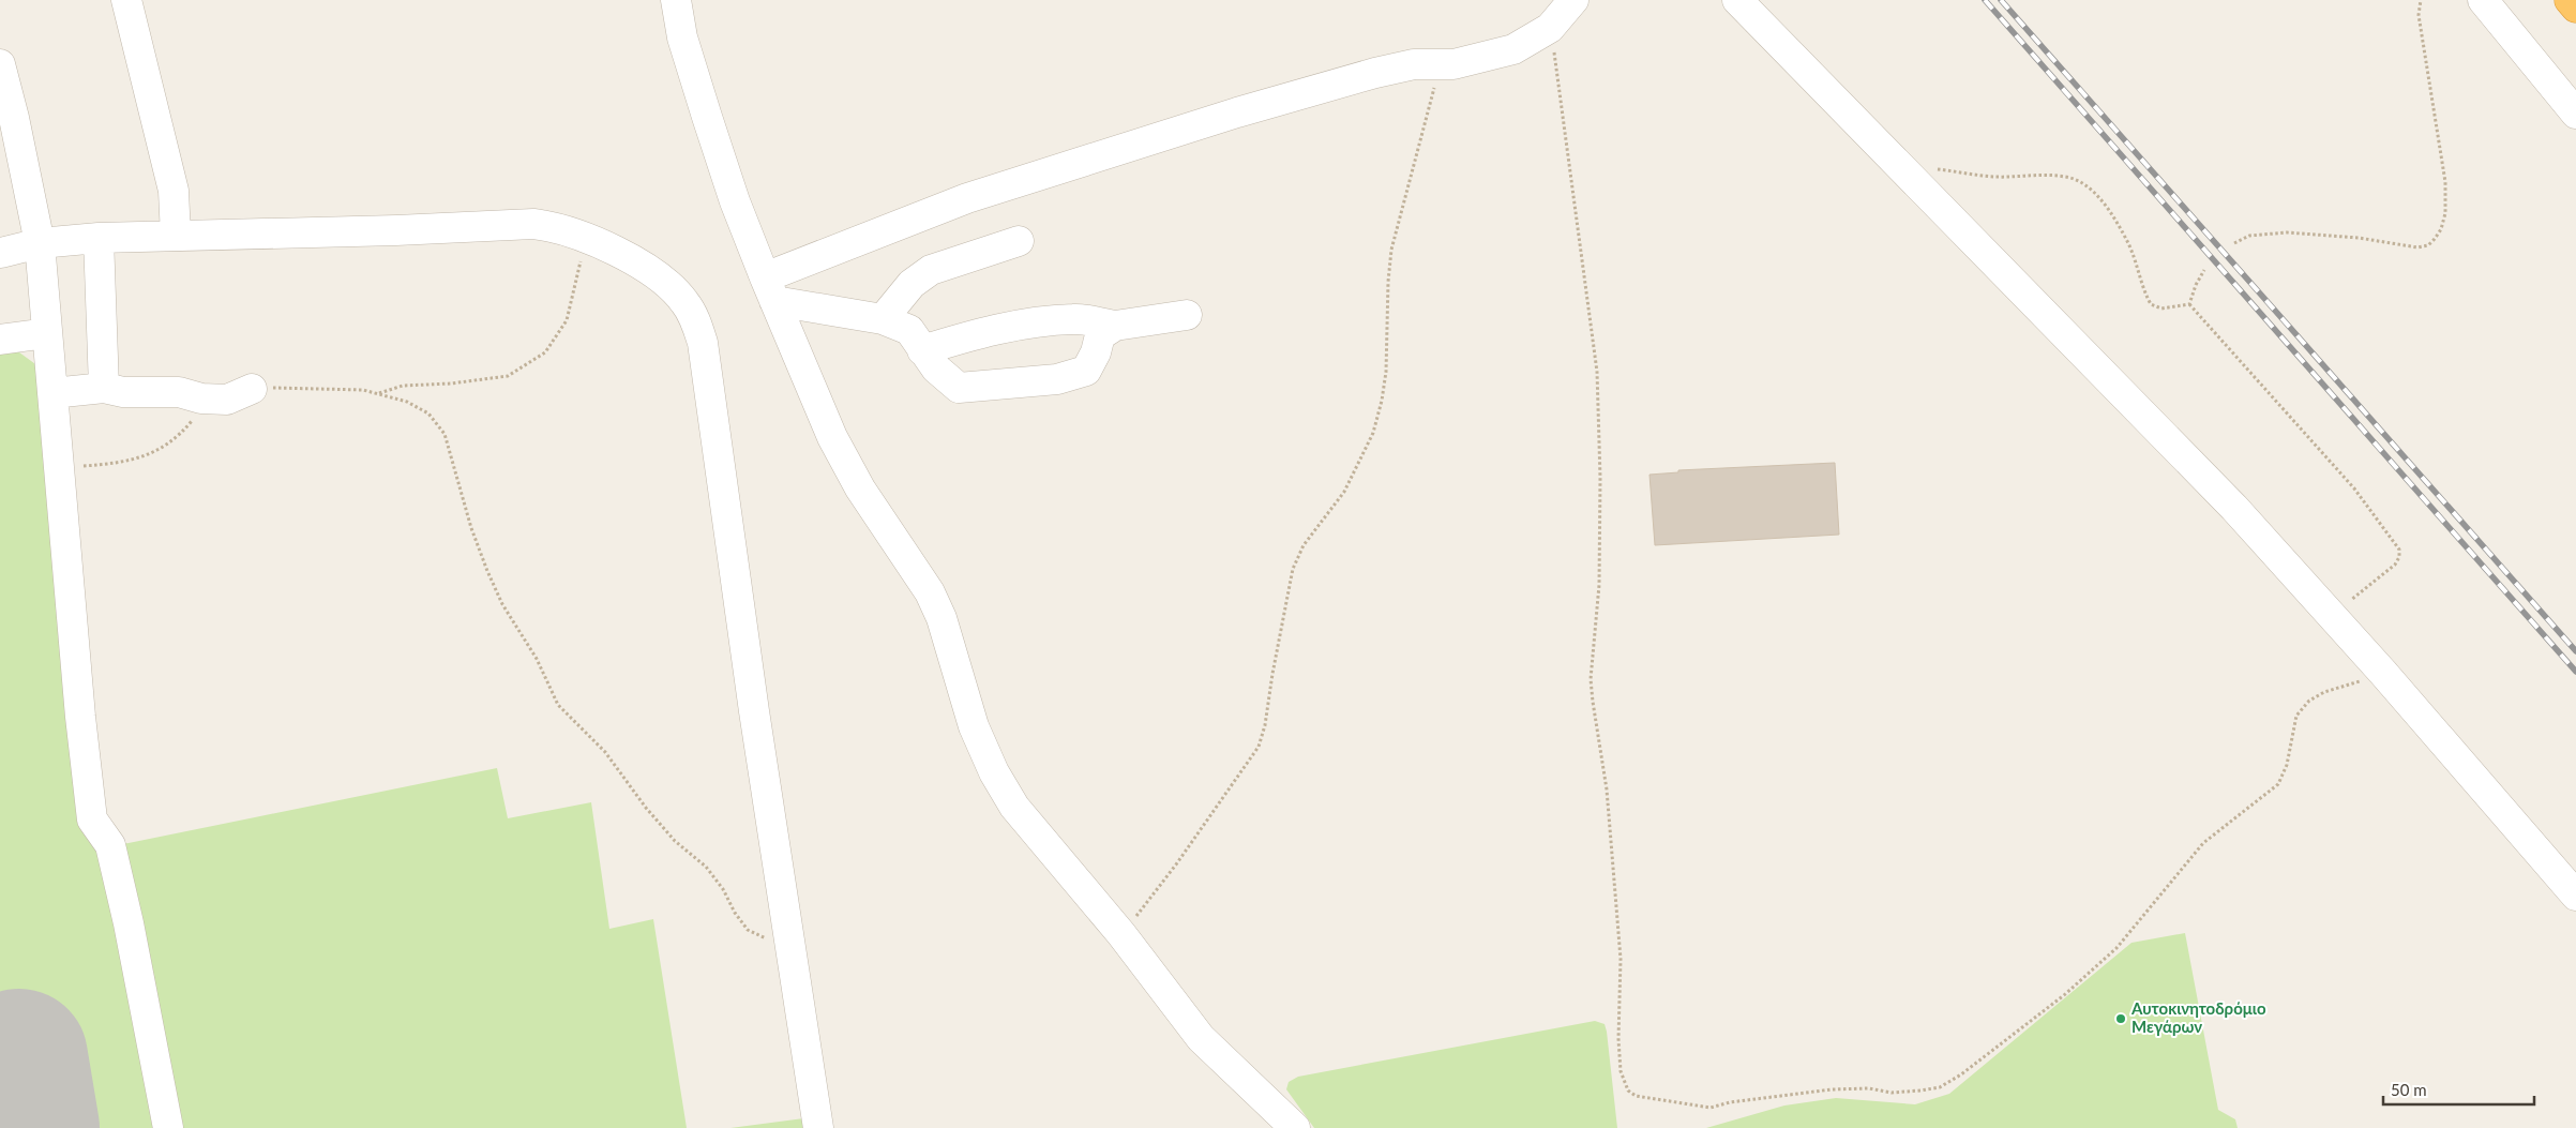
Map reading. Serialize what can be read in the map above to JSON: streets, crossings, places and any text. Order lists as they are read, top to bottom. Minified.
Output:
{"places":["Αυτοκινητοδρόμιο Μεγάρων"],"scale_bar":"50 m"}
